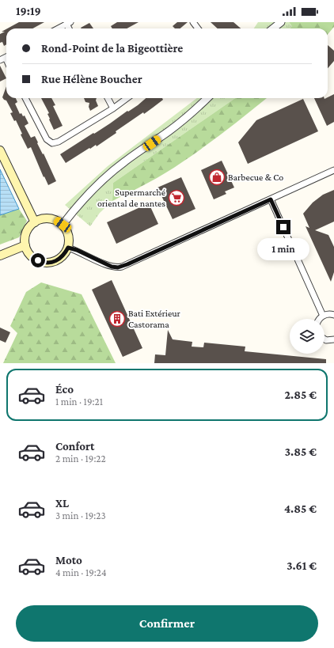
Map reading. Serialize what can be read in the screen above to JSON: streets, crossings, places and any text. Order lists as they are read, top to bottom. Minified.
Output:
{"places":{"shop":["Barbecue & Co"],"supermarket":["Supermarché oriental de nantes"],"building":["Bati Extérieur Castorama"]},"page":{"status":"19:19","banner":["Rond-Point de la Bigeottière","Rue Hélène Boucher"],"bubble":"1 min","list":[{"name":"Éco","note":"1 min · 19:21","value":"2.85 €"},{"name":"Confort","note":"2 min · 19:22","value":"3.85 €"},{"name":"XL","note":"3 min · 19:23","value":"4.85 €"},{"name":"Moto","note":"4 min · 19:24","value":"3.61 €"}],"buttons":"Confirmer"}}
